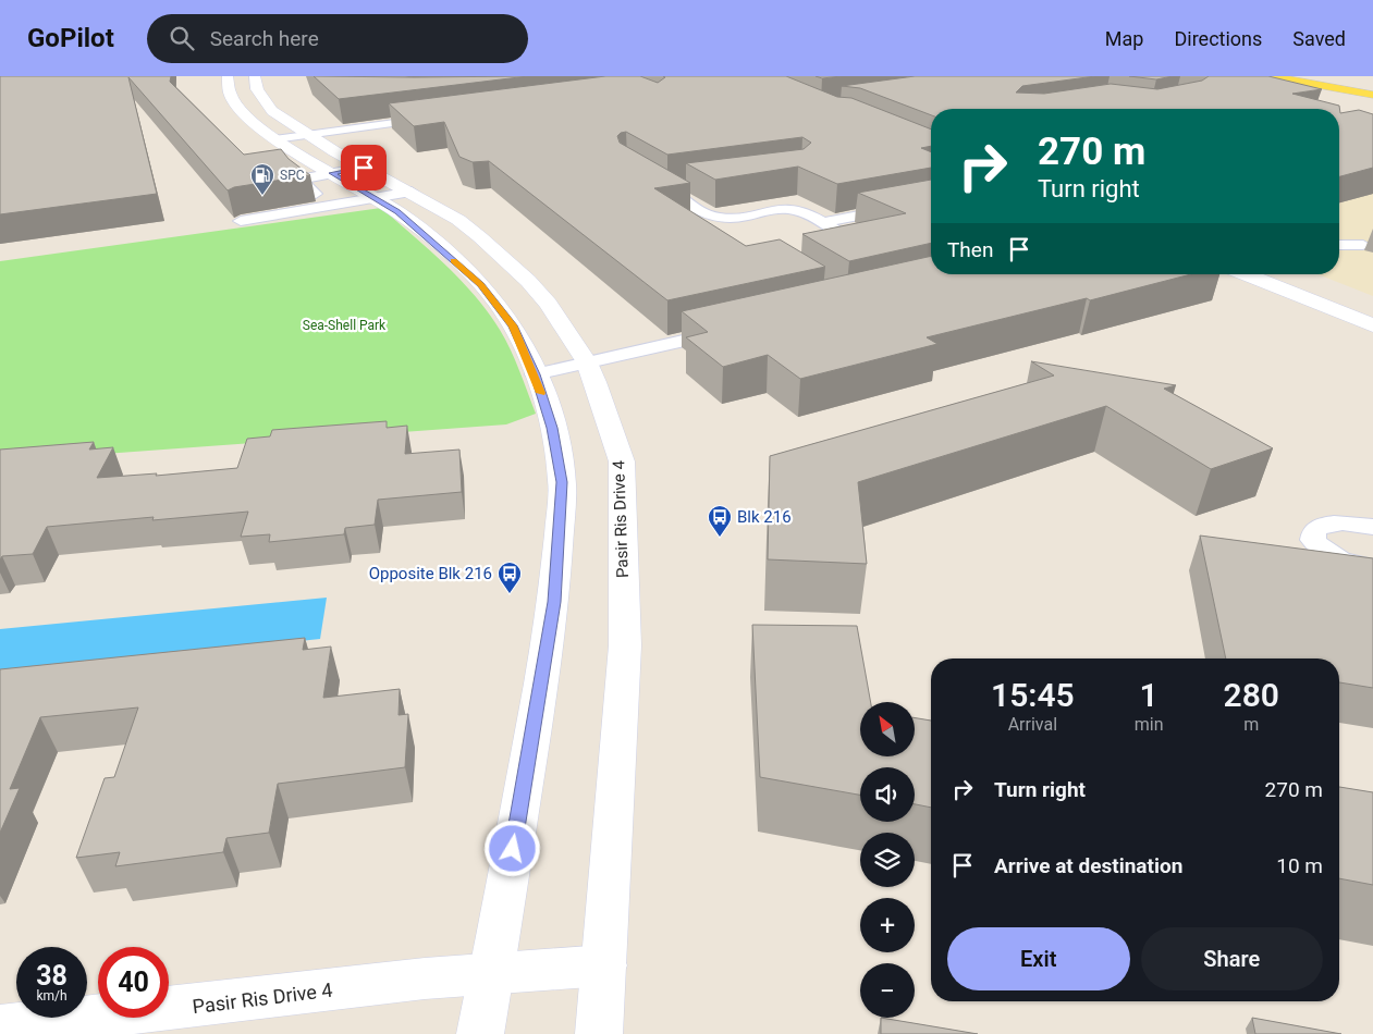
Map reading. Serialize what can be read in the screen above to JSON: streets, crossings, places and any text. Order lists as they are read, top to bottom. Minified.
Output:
{"streets":{"street":["Pasir Ris Drive 4"]},"parks":["Sea-Shell Park"],"places":{"fuel station":["SPC"],"bus stop":["Blk 216","Opposite Blk 216"]},"north":"top left","page":{"header":"GoPilot","search":"Search here","nav":["Map","Directions","Saved"],"turn":["270 m","Turn right"],"then":"Then","eta":["15:45","Arrival","1","min","280","m"],"map_buttons":["+","−"],"list":[{"name":"Turn right","value":"270 m"},{"name":"Arrive at destination","value":"10 m"}],"buttons":["Exit","Share"],"speed":"38 km/h","limit":"40"}}
